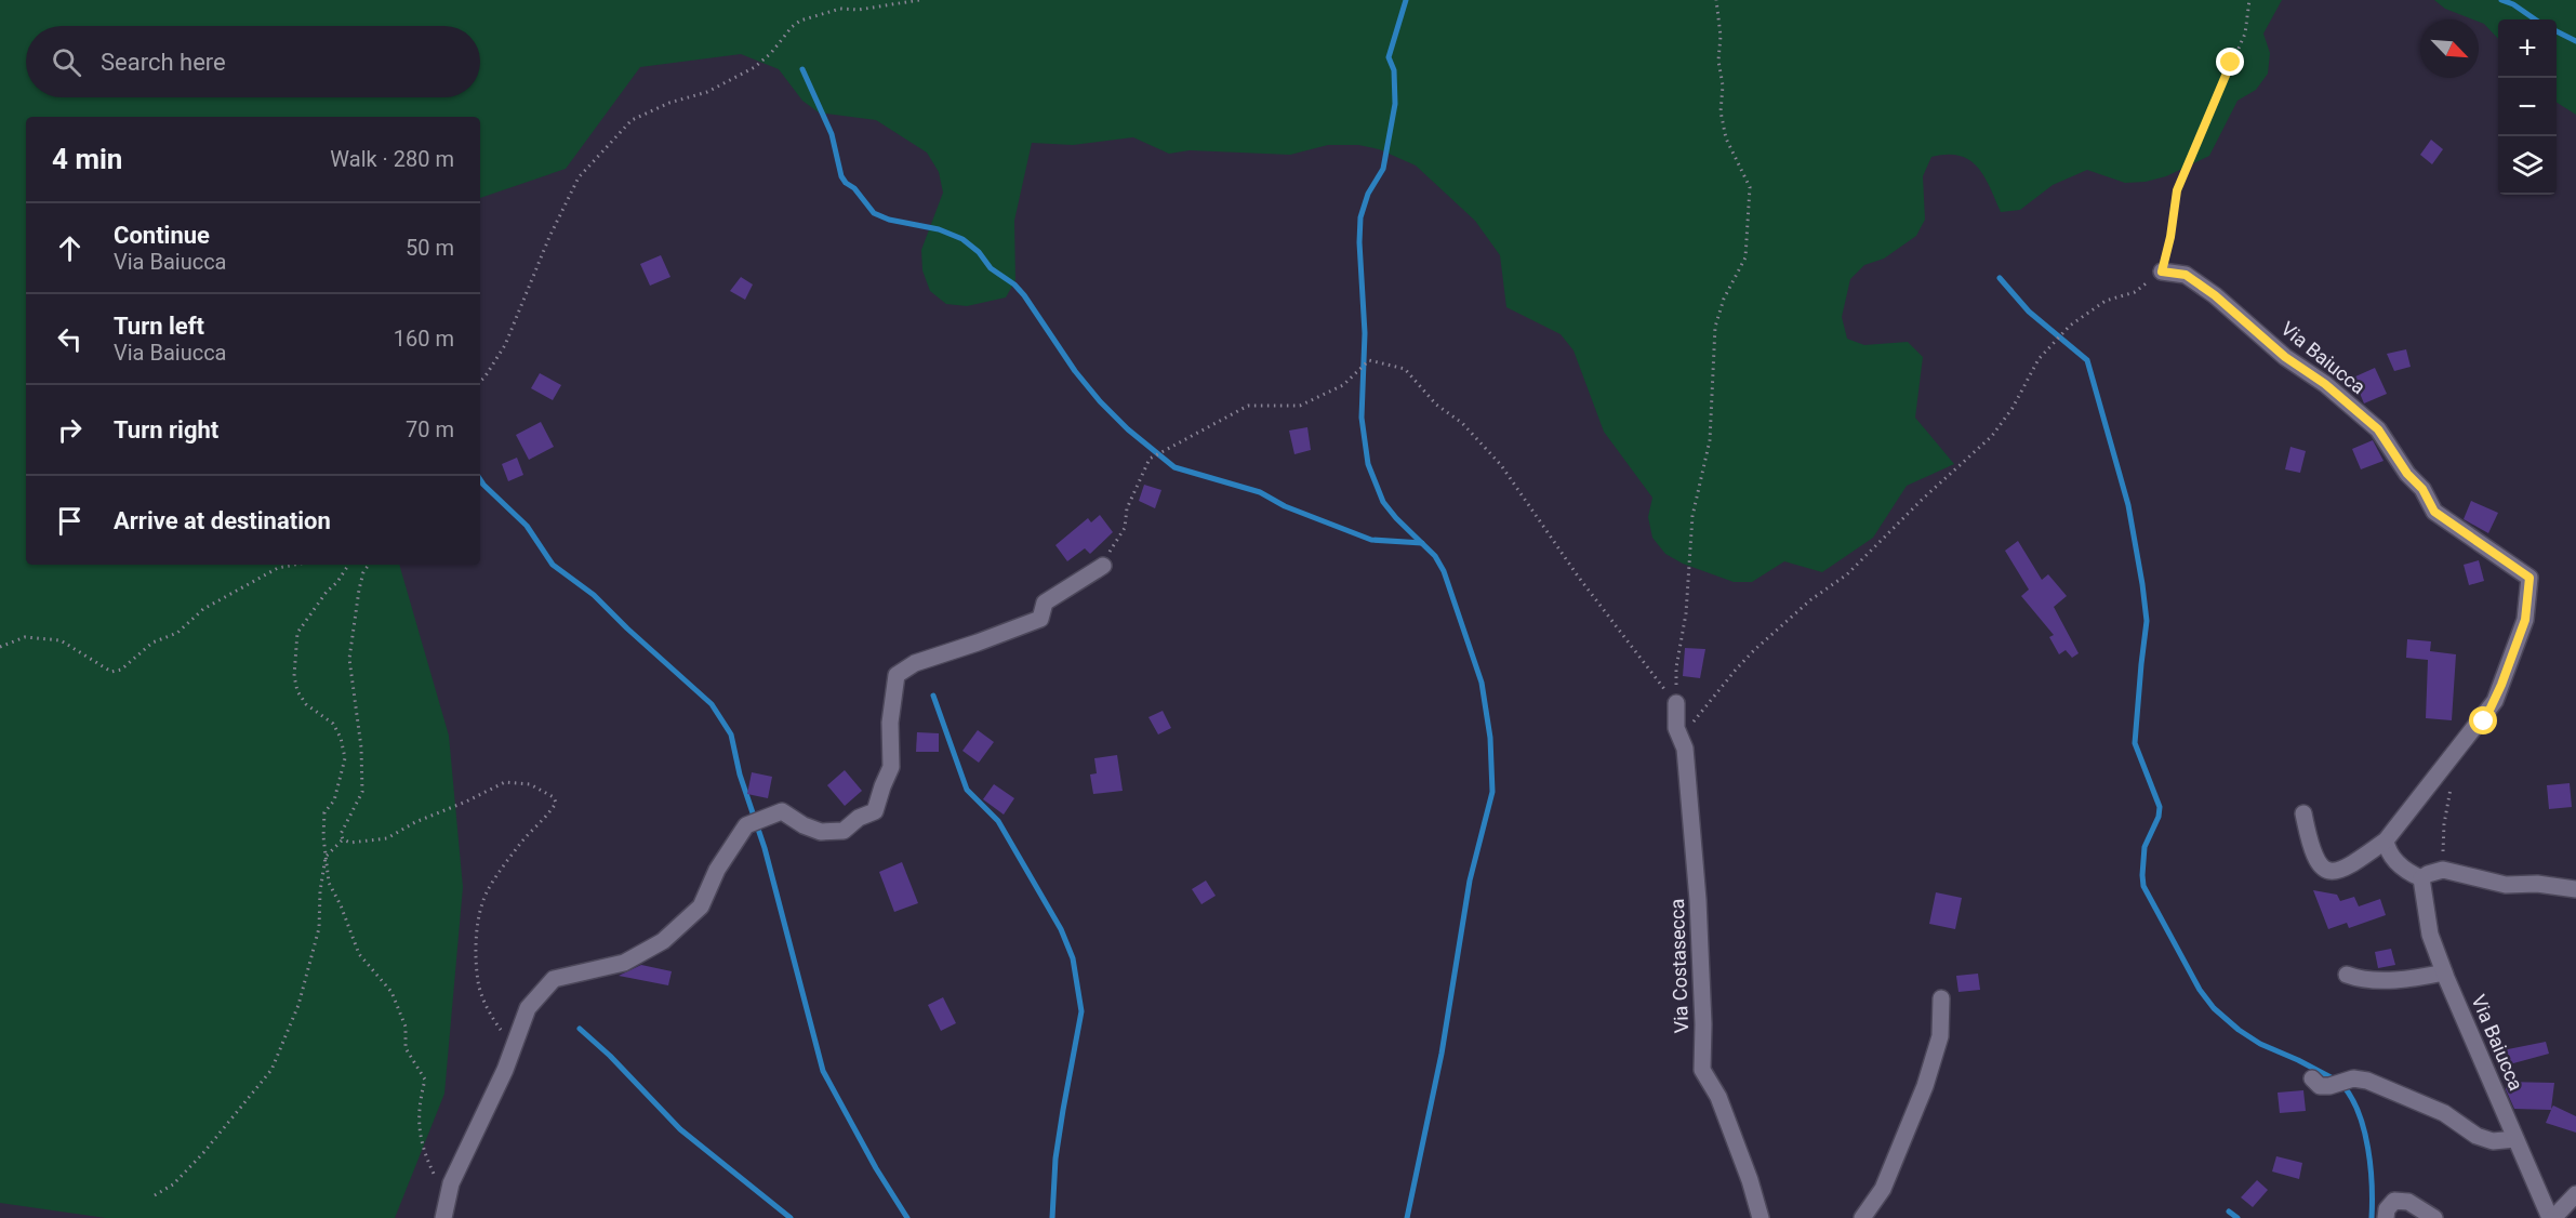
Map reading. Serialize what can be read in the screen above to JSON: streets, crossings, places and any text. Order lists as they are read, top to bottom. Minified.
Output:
{"streets":{"street":["Via Baiucca","Via Costasecca"]},"north":"bottom right","page":{"map_buttons":["+","−"],"search":"Search here","heading":["4 min","Walk · 280 m"],"list":[["Continue","Via Baiucca","50 m"],["Turn left","Via Baiucca","160 m"],["Turn right","70 m"],"Arrive at destination"]}}
